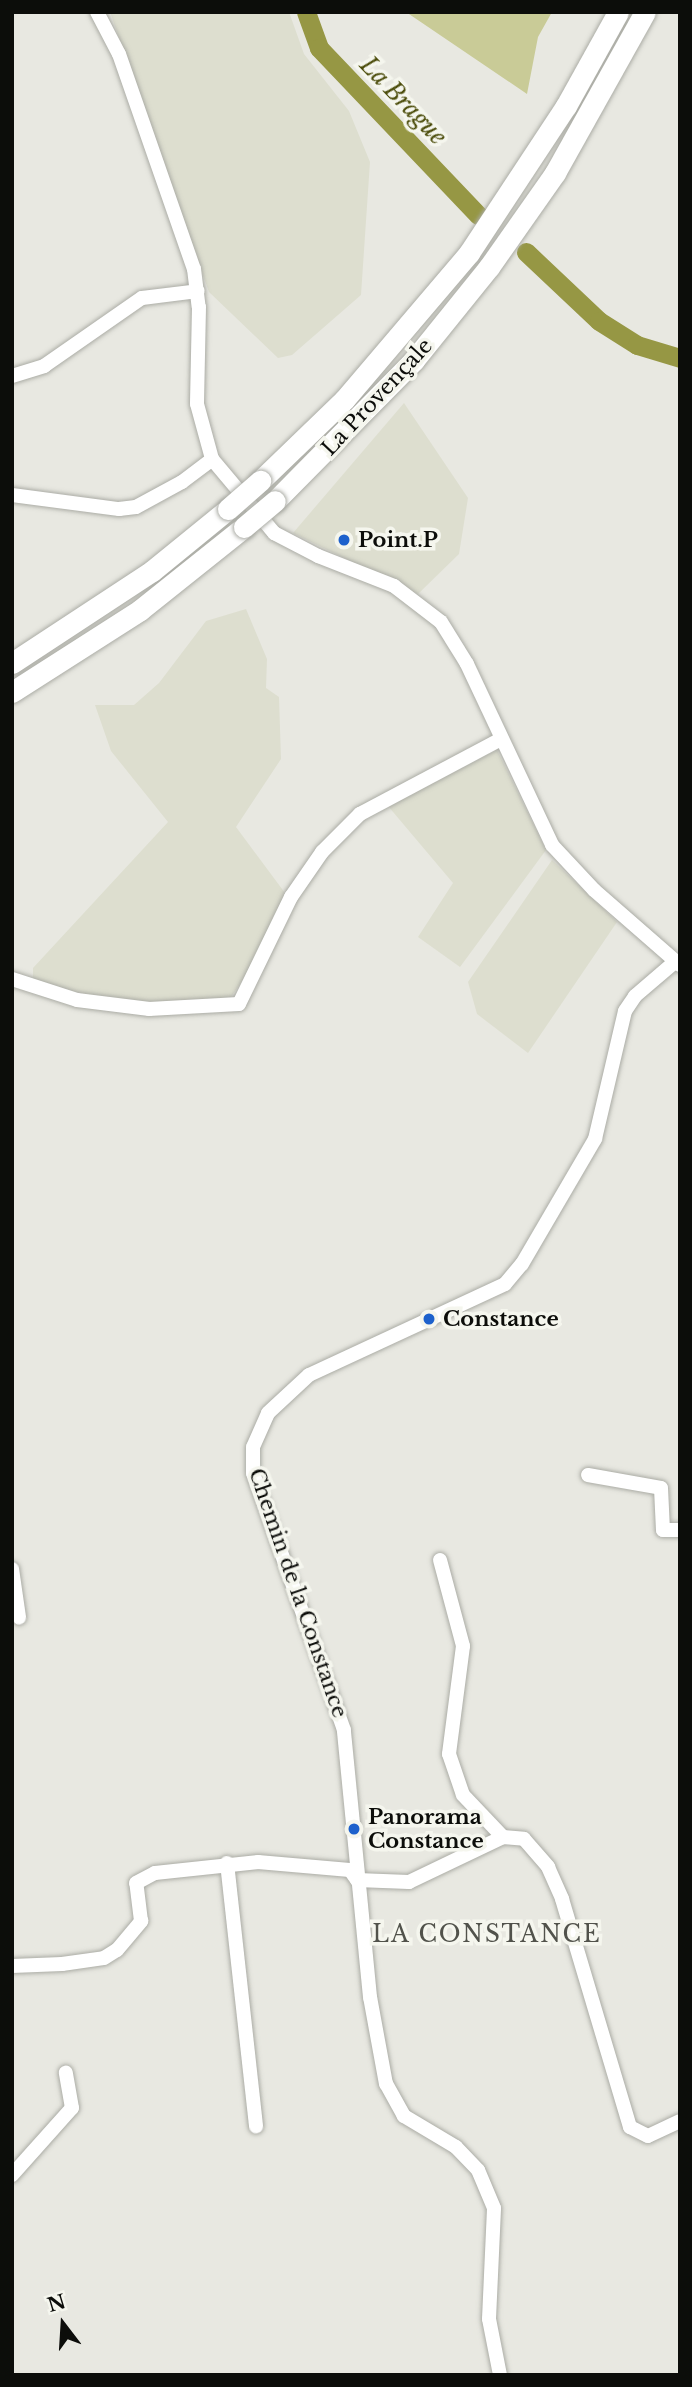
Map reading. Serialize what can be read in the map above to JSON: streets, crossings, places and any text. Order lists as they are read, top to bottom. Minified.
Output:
{"streets":{"highway":["La Provençale"],"street":["Chemin de la Constance"]},"districts":["LA CONSTANCE"],"water":["La Brague"],"places":["Point.P","Constance","Panorama Constance"],"north":"top"}
